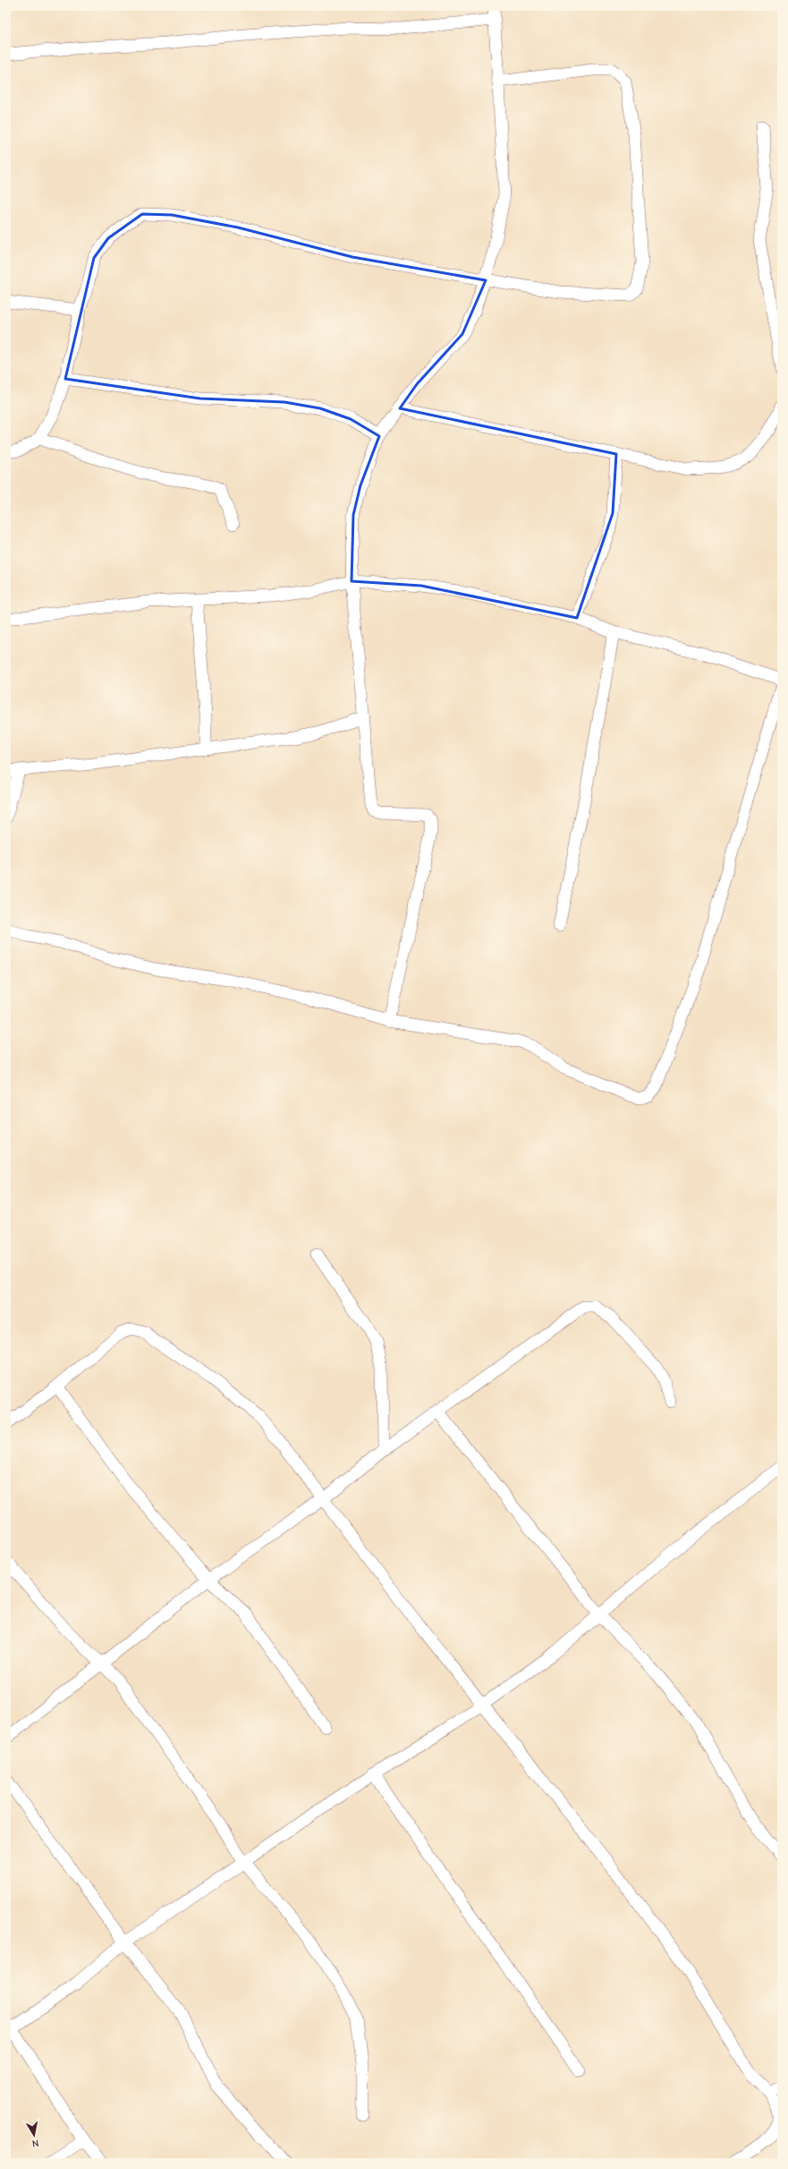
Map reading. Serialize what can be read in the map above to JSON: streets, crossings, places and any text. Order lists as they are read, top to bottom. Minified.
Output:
{"north":"bottom"}
